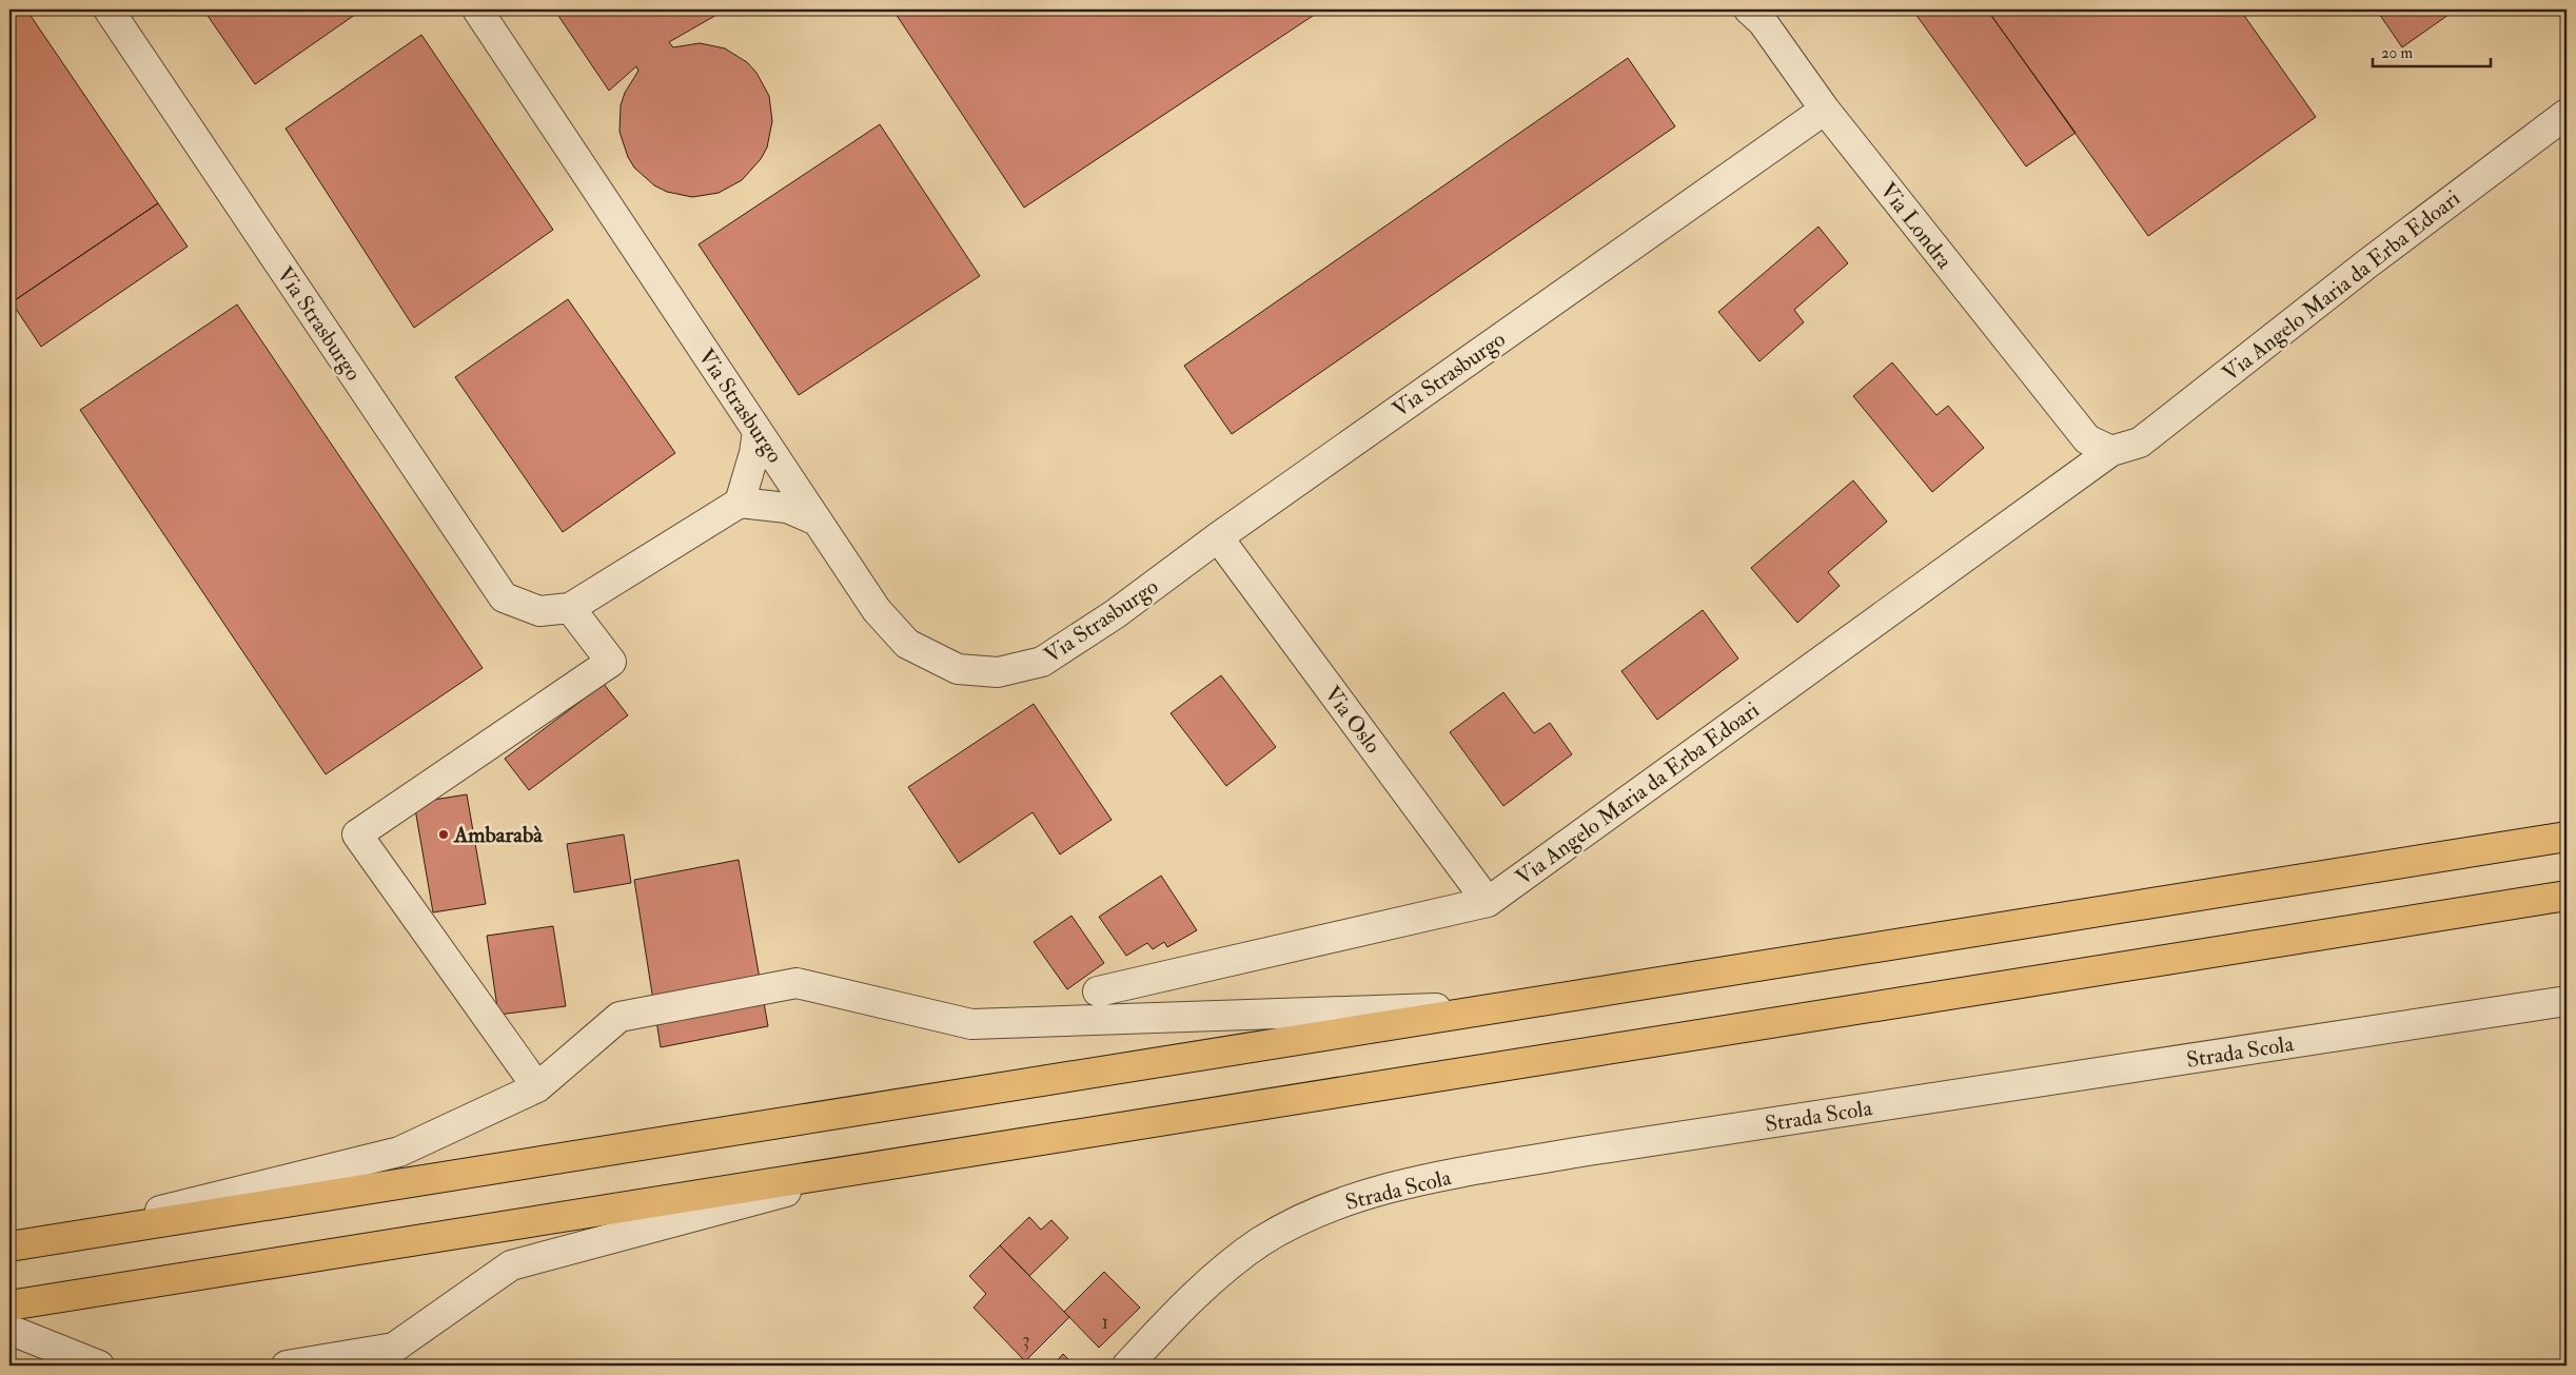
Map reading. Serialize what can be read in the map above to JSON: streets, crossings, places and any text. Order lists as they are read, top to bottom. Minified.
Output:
{"streets":{"street":["Via Londra","Via Angelo Maria da Erba Edoari","Via Strasburgo","Via Oslo","Strada Scola"]},"crossings":[["Via Londra","Via Angelo Maria da Erba Edoari"],["Via Londra","Via Strasburgo"],["Via Angelo Maria da Erba Edoari","Via Oslo"],["Via Strasburgo","Via Oslo"]],"places":["Ambarabà"],"house_numbers":["1","3"],"scale_bar":"20 m"}
